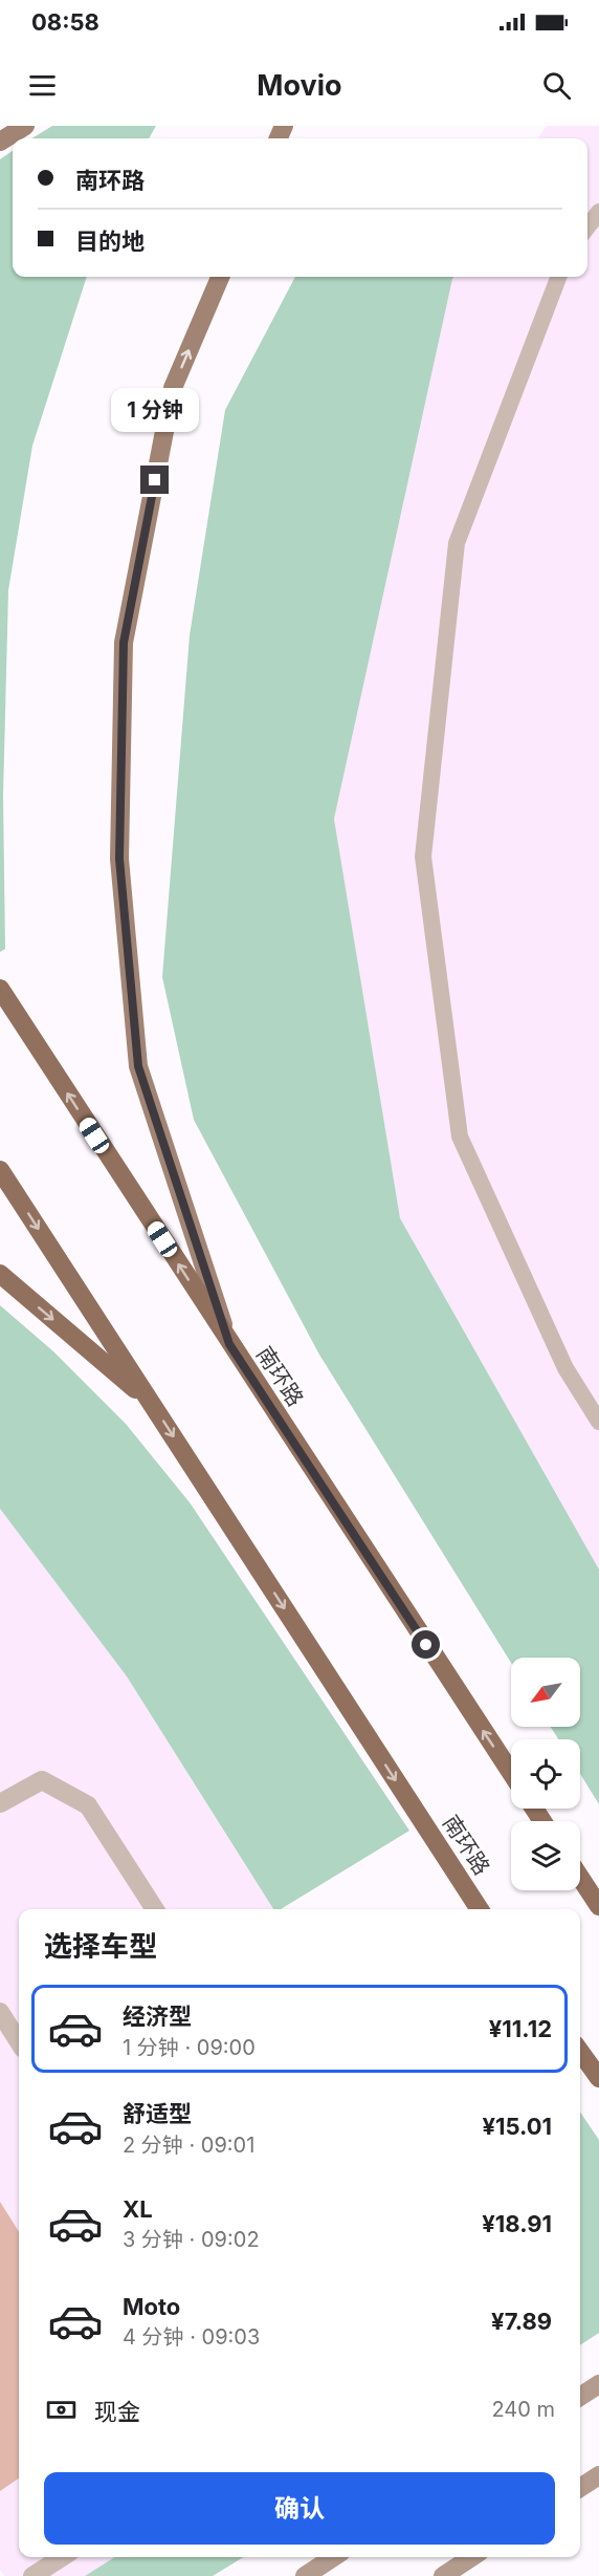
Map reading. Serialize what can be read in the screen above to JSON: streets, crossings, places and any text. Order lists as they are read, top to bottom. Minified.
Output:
{"streets":{"highway":["南环路"]},"north":"bottom left","page":{"status":"08:58","header":"Movio","banner":["南环路","目的地"],"bubble":"1 分钟","heading":"选择车型","list":[{"name":"经济型","note":"1 分钟 · 09:00","value":"¥11.12"},{"name":"舒适型","note":"2 分钟 · 09:01","value":"¥15.01"},{"name":"XL","note":"3 分钟 · 09:02","value":"¥18.91"},{"name":"Moto","note":"4 分钟 · 09:03","value":"¥7.89"}],"pay":["现金","240 m"],"buttons":"确认"}}
